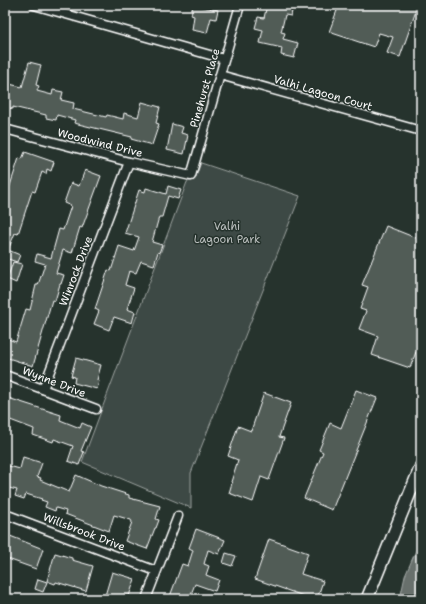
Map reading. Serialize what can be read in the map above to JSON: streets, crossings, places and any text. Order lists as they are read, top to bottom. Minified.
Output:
{"streets":{"street":["Pinehurst Place","Valhi Lagoon Court","Woodwind Drive","Winrock Drive","Wynne Drive","Willsbrook Drive"]},"crossings":[["Pinehurst Place","Valhi Lagoon Court"],["Pinehurst Place","Woodwind Drive"],["Woodwind Drive","Winrock Drive"],["Winrock Drive","Wynne Drive"]],"parks":["Valhi Lagoon Park"]}
